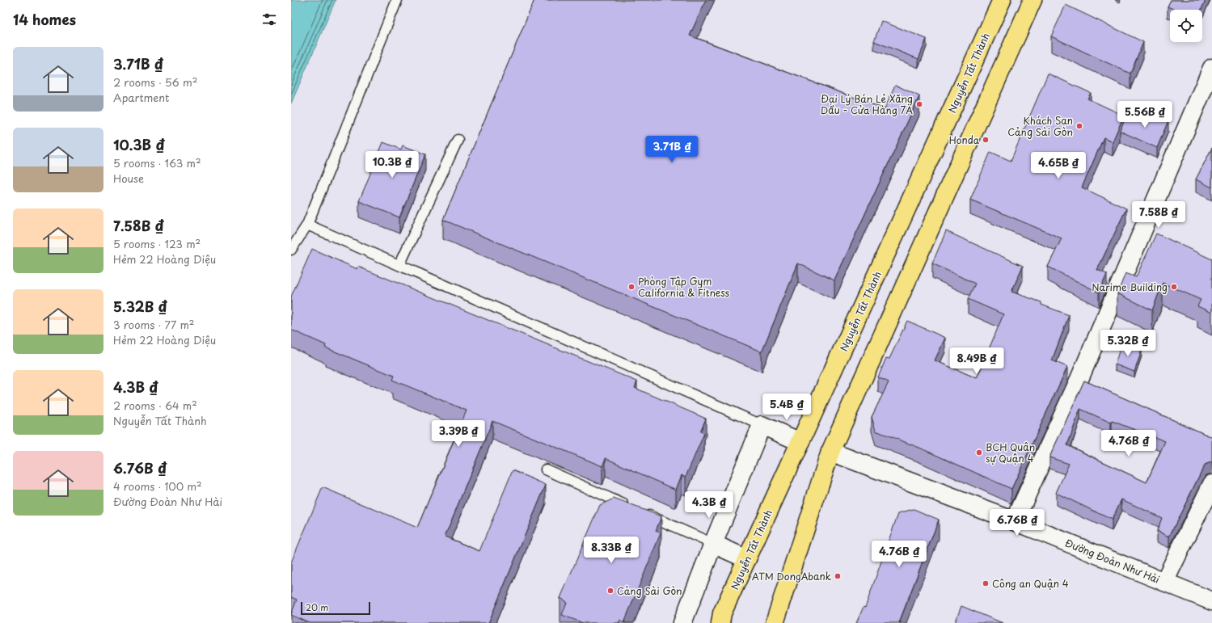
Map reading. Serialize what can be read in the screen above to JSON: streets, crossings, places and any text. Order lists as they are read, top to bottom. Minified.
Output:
{"streets":{"main road":["Nguyễn Tất Thành"],"street":["Đường Đoàn Như Hài"]},"places":["Đại Lý Bán Lẻ Xăng Dầu - Cửa Hàng 7A","Khách Sạn Cảng Sài Gòn","Honda","Phòng Tập Gym California & Fitness","Narime Building","BCH Quân sự Quận 4","ATM DongAbank","Công an Quận 4","Cảng Sài Gòn"],"scale_bar":"20 m","page":{"heading":"14 homes","list":[{"name":"3.71B ₫","note":"2 rooms · 56 m² · Apartment"},{"name":"10.3B ₫","note":"5 rooms · 163 m² · House"},{"name":"7.58B ₫","note":"5 rooms · 123 m² · Hẻm 22 Hoàng Diệu"},{"name":"5.32B ₫","note":"3 rooms · 77 m² · Hẻm 22 Hoàng Diệu"},{"name":"4.3B ₫","note":"2 rooms · 64 m² · Nguyễn Tất Thành"},{"name":"6.76B ₫","note":"4 rooms · 100 m² · Đường Đoàn Như Hài"}],"price":["5.56B ₫","3.71B ₫","10.3B ₫","4.65B ₫","7.58B ₫","5.32B ₫","8.49B ₫","5.4B ₫","3.39B ₫","4.76B ₫","4.3B ₫","6.76B ₫","8.33B ₫","4.76B ₫"],"scale":"20 m"}}
